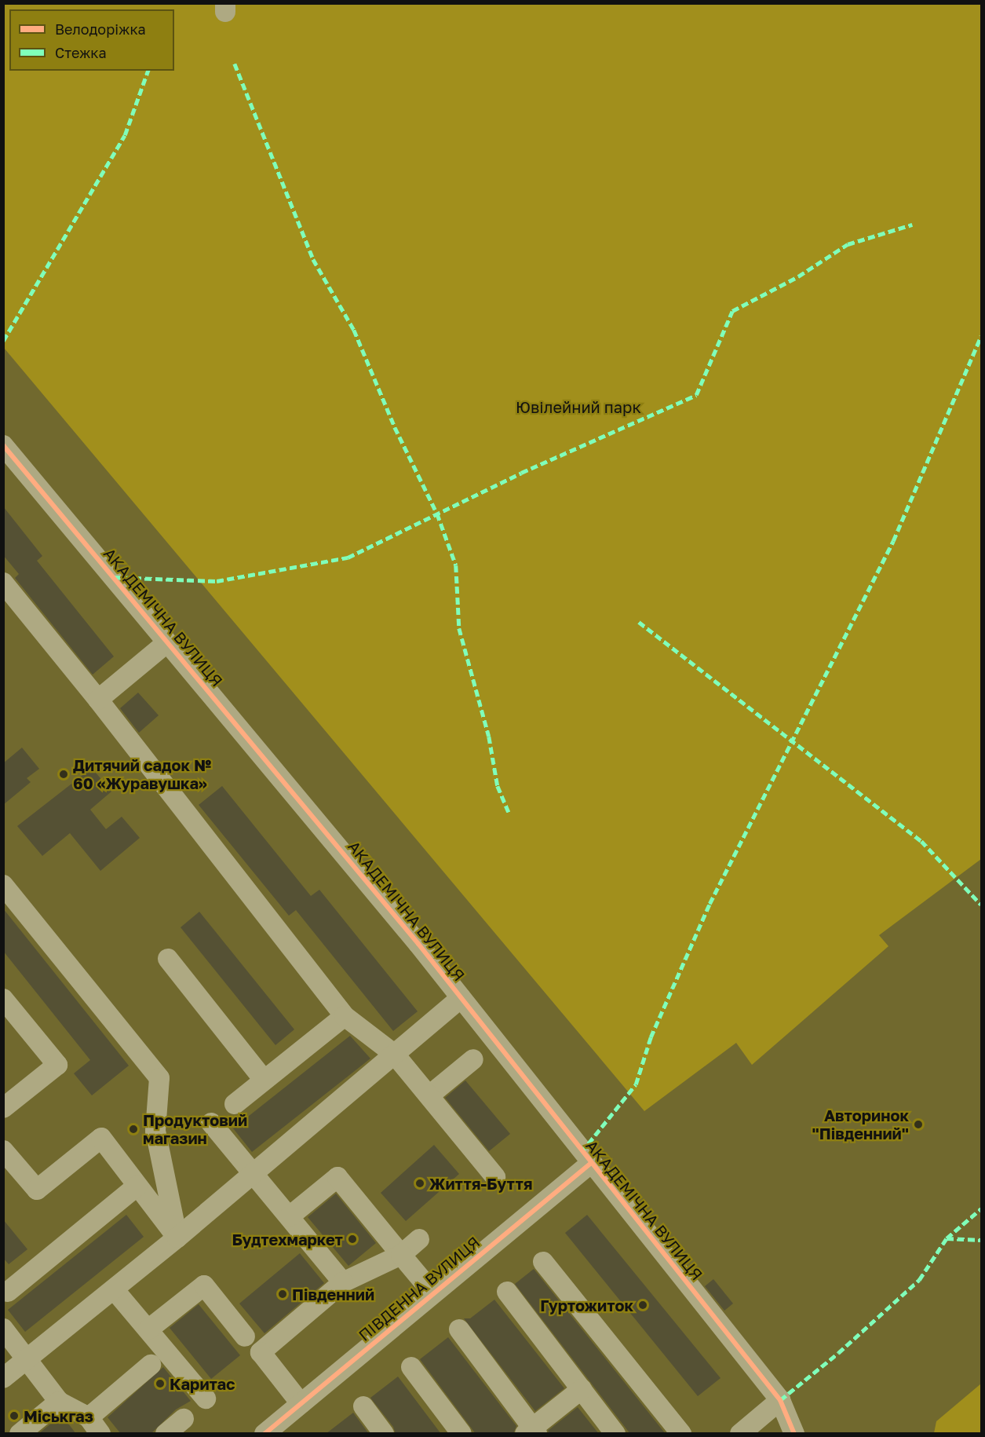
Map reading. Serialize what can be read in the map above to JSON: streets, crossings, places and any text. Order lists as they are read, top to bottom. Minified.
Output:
{"streets":{"street":["АКАДЕМІЧНА ВУЛИЦЯ","ПІВДЕННА ВУЛИЦЯ"]},"crossings":[["АКАДЕМІЧНА ВУЛИЦЯ","ПІВДЕННА ВУЛИЦЯ"]],"parks":["Ювілейний парк"],"places":["Дитячий садок № 60 «Журавушка»","Авторинок \"Південний\"","Продуктовий магазин","Життя-Буття","Будтехмаркет","Південний","Гуртожиток","Каритас","Міськгаз"],"legend":["Велодоріжка","Стежка"]}
